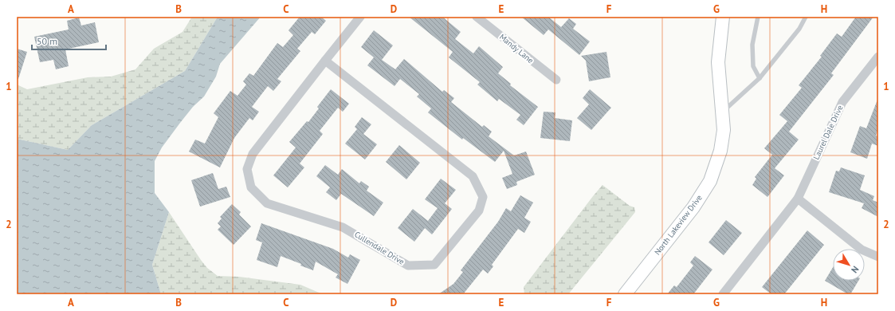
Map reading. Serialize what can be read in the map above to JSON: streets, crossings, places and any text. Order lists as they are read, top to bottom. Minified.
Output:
{"streets":{"street":["Mandy Lane","Laurel Dale Drive","North Lakeview Drive","Cullendale Drive"]},"scale_bar":"50 m","north":"bottom right","grid":{"columns":["A","B","C","D","E","F","G","H"],"rows":["1","2"]}}
